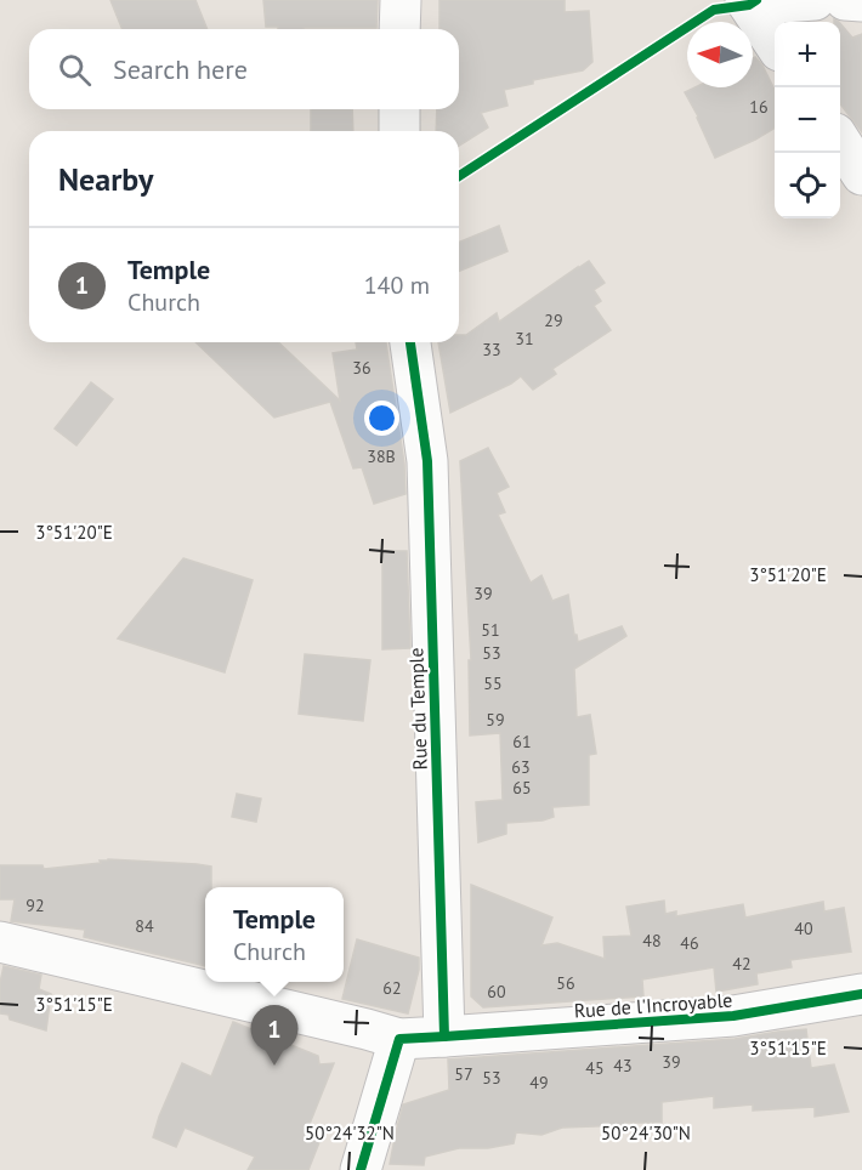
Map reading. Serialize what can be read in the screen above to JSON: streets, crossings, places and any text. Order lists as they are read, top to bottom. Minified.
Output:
{"streets":{"street":["Rue du Temple","Rue de l'Incroyable"]},"crossings":[["Rue du Temple","Rue de l'Incroyable"]],"house_numbers":["16","29","31","33","36","38B","39","51","53","55","59","61","63","65","92","84","40","48","46","42","56","62","60","39","43","45","57","53","49"],"north":"left","page":{"map_buttons":["+","−"],"search":"Search here","heading":"Nearby","list":[{"mark":"1","name":"Temple","note":"Church","value":"140 m"}],"popup":["Temple","Church"],"pins":"1"},"coordinates":["3°51'20\"E","3°51'15\"E","50°24'32\"N","50°24'30\"N"]}
